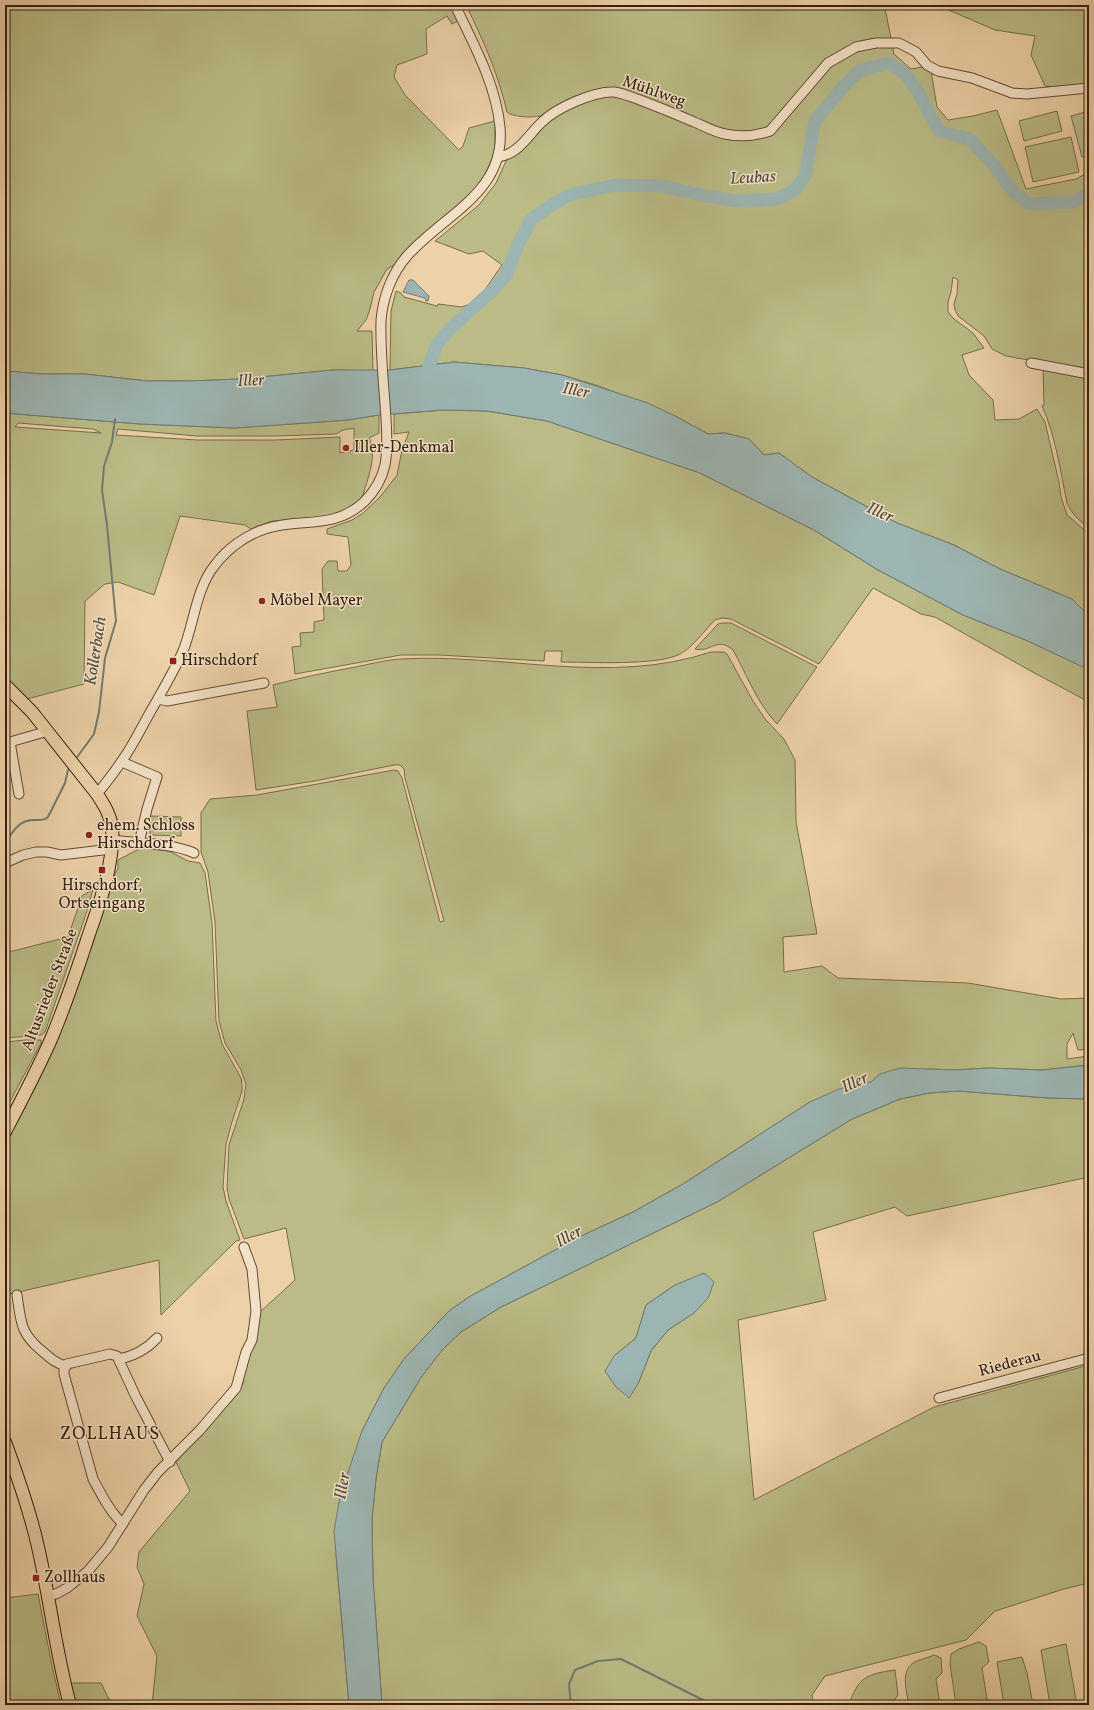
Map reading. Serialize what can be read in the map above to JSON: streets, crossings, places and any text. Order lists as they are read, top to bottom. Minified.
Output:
{"streets":{"main road":["Altusrieder Straße"],"street":["Mühlweg","Riederau"]},"districts":["ZOLLHAUS"],"water":["Leubas","Iller","Kollerbach"],"places":{"other":["Iller-Denkmal","Möbel Mayer","ehem. Schloss Hirschdorf"],"transit":["Hirschdorf","Hirschdorf, Ortseingang","Zollhaus"]}}
